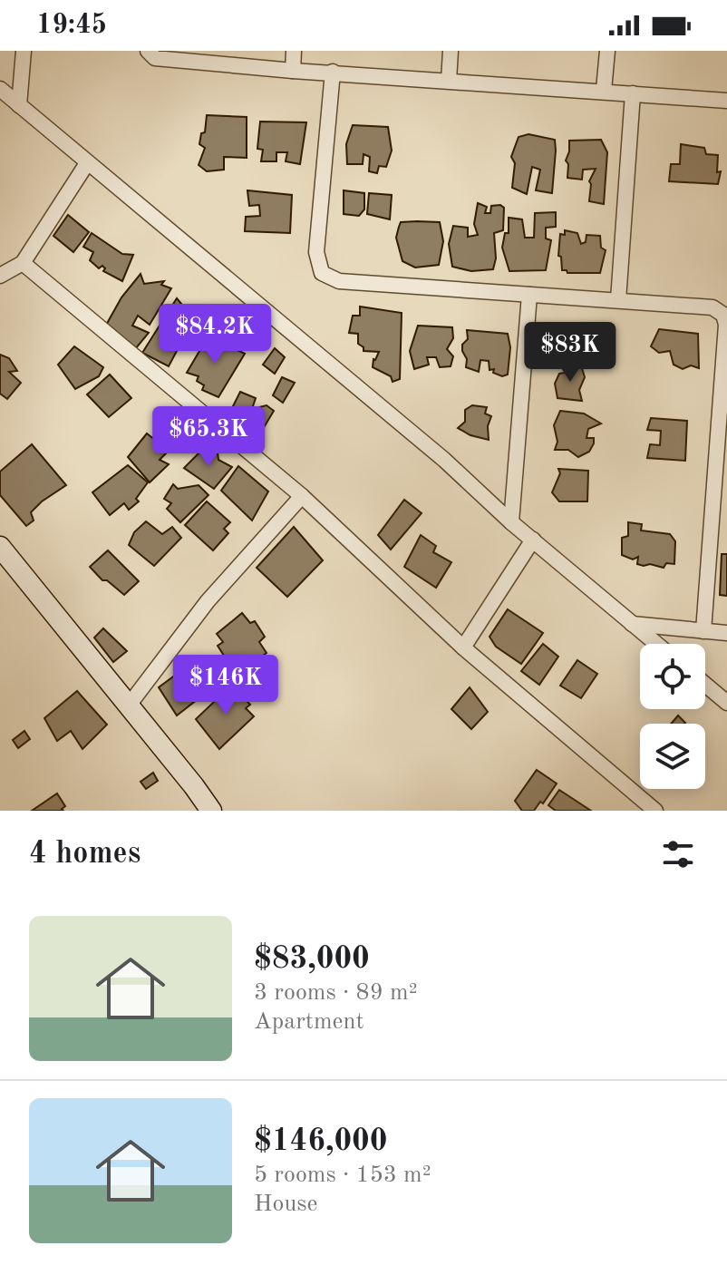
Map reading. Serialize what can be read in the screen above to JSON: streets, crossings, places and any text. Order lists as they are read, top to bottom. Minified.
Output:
{"page":{"status":"19:45","price":["$84.2K","$83K","$65.3K","$146K"],"heading":"4 homes","list":[{"name":"$83,000","note":"3 rooms · 89 m² · Apartment"},{"name":"$146,000","note":"5 rooms · 153 m² · House"}]}}
